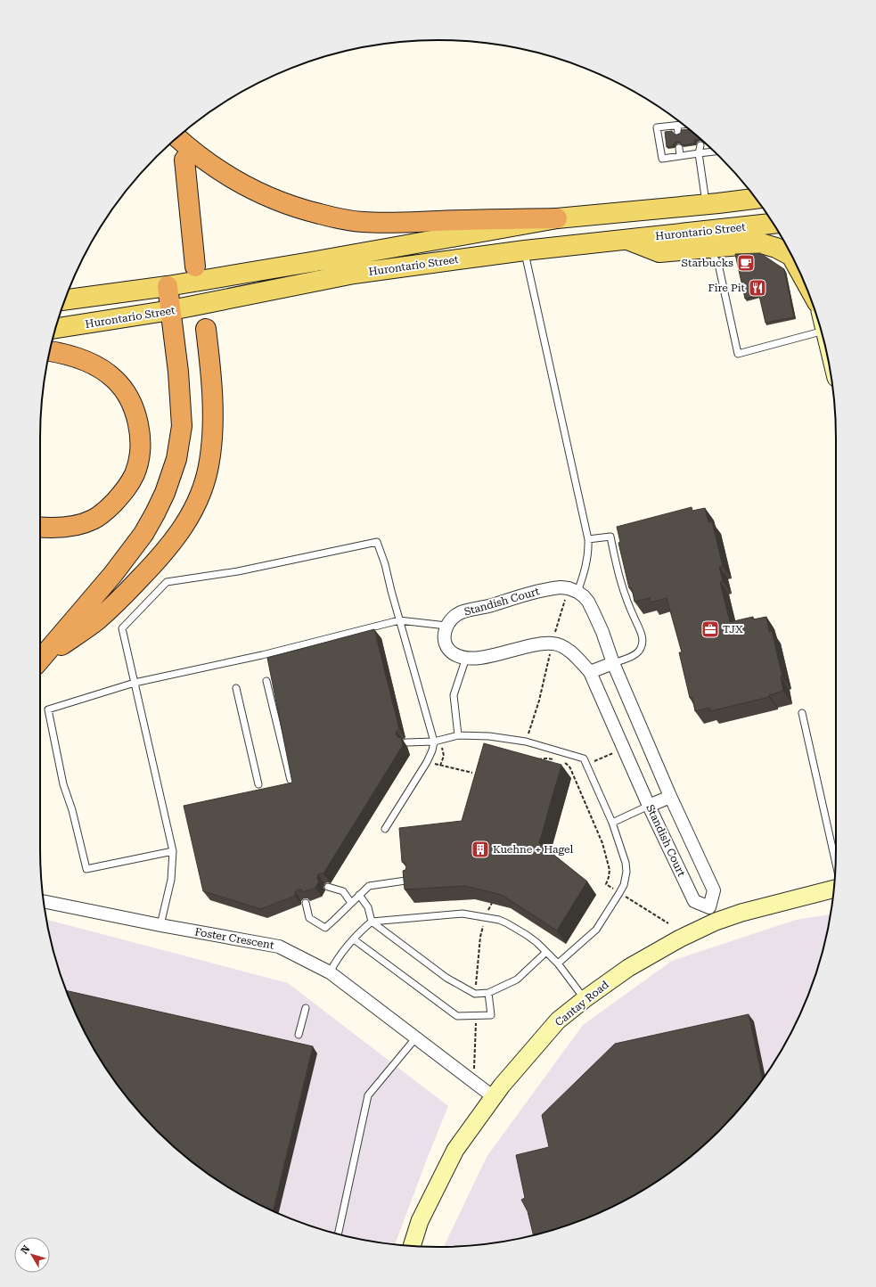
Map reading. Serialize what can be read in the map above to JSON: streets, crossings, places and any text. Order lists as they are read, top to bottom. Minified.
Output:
{"streets":{"main road":["Hurontario Street"],"street":["Standish Court","Foster Crescent","Cantay Road"]},"crossings":[["Standish Court","Cantay Road"],["Foster Crescent","Cantay Road"]],"places":{"cafe":["Starbucks"],"restaurant":["Fire Pit"],"office":["TJX"],"building":["Kuehne + Hagel"]},"north":"top left"}
